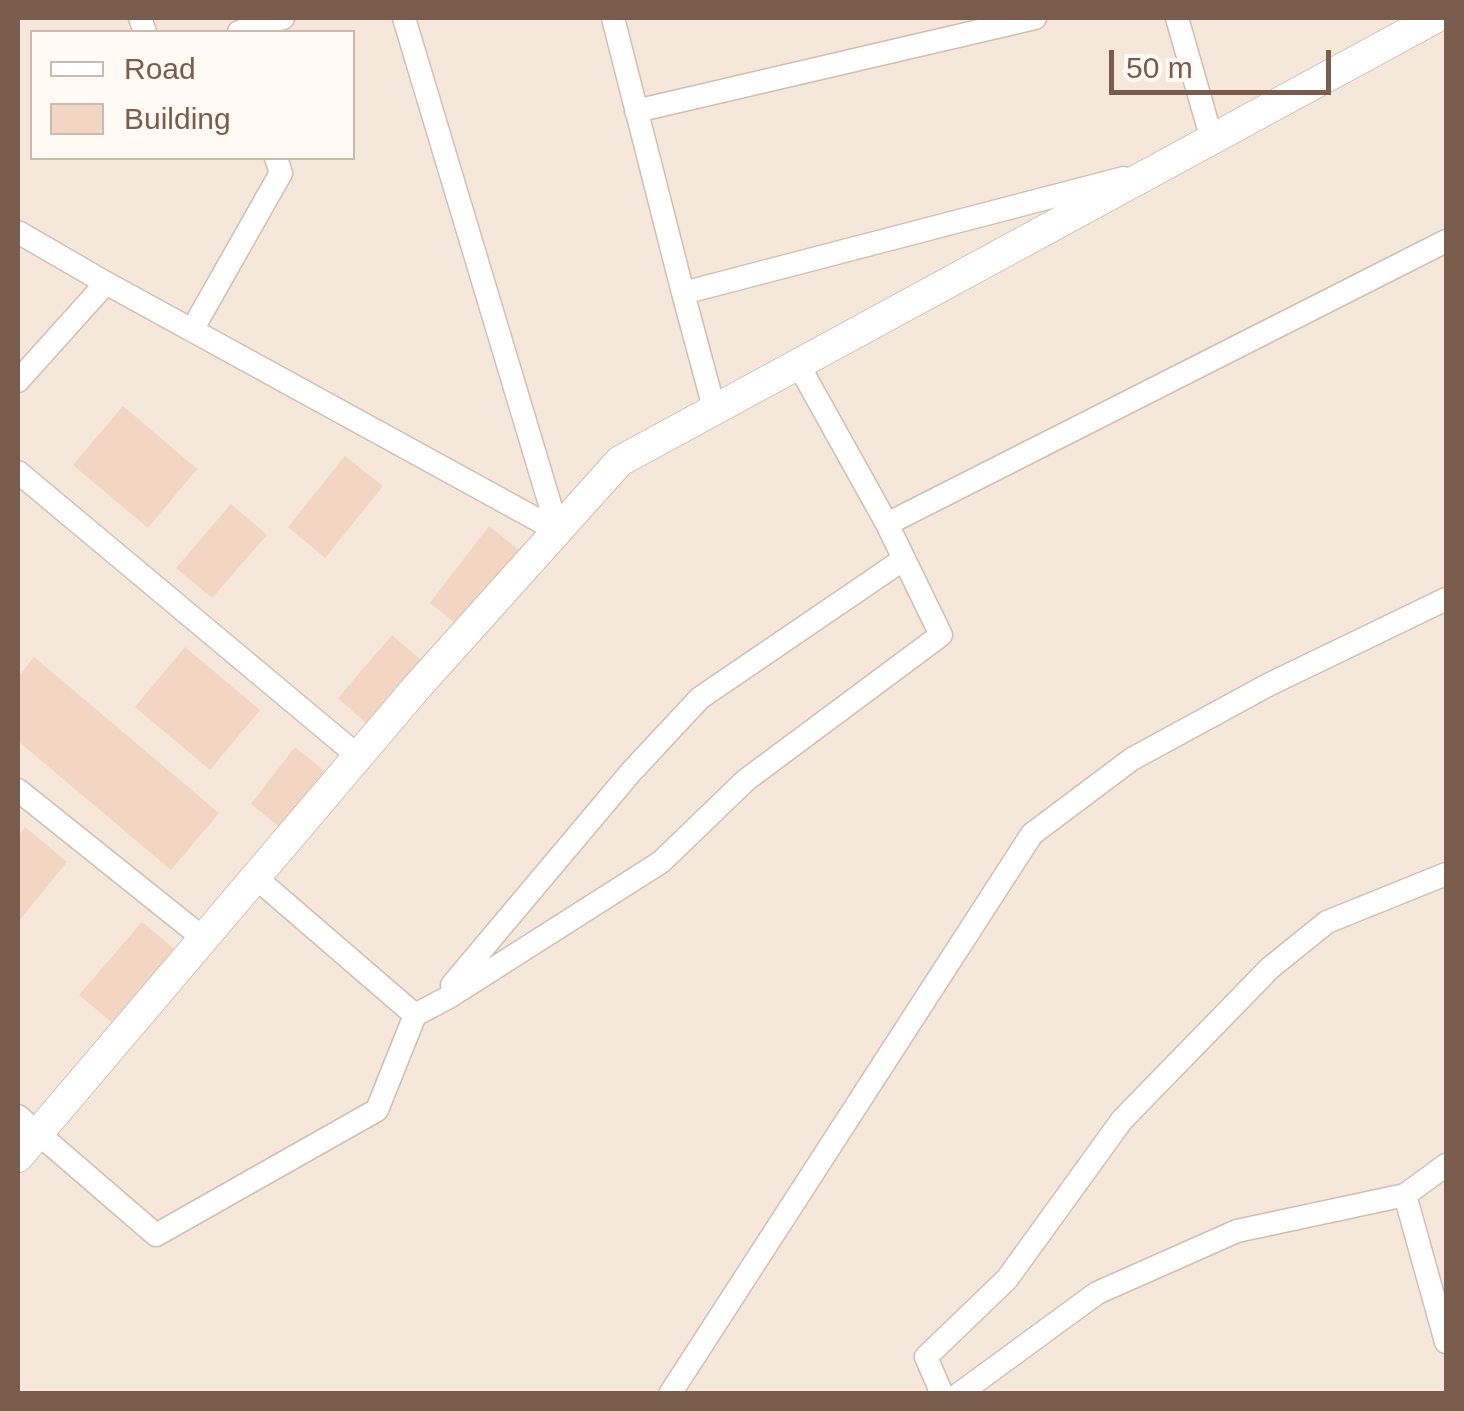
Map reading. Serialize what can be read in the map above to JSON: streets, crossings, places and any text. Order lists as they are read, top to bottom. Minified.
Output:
{"legend":["Road","Building"],"scale_bar":"50 m"}
